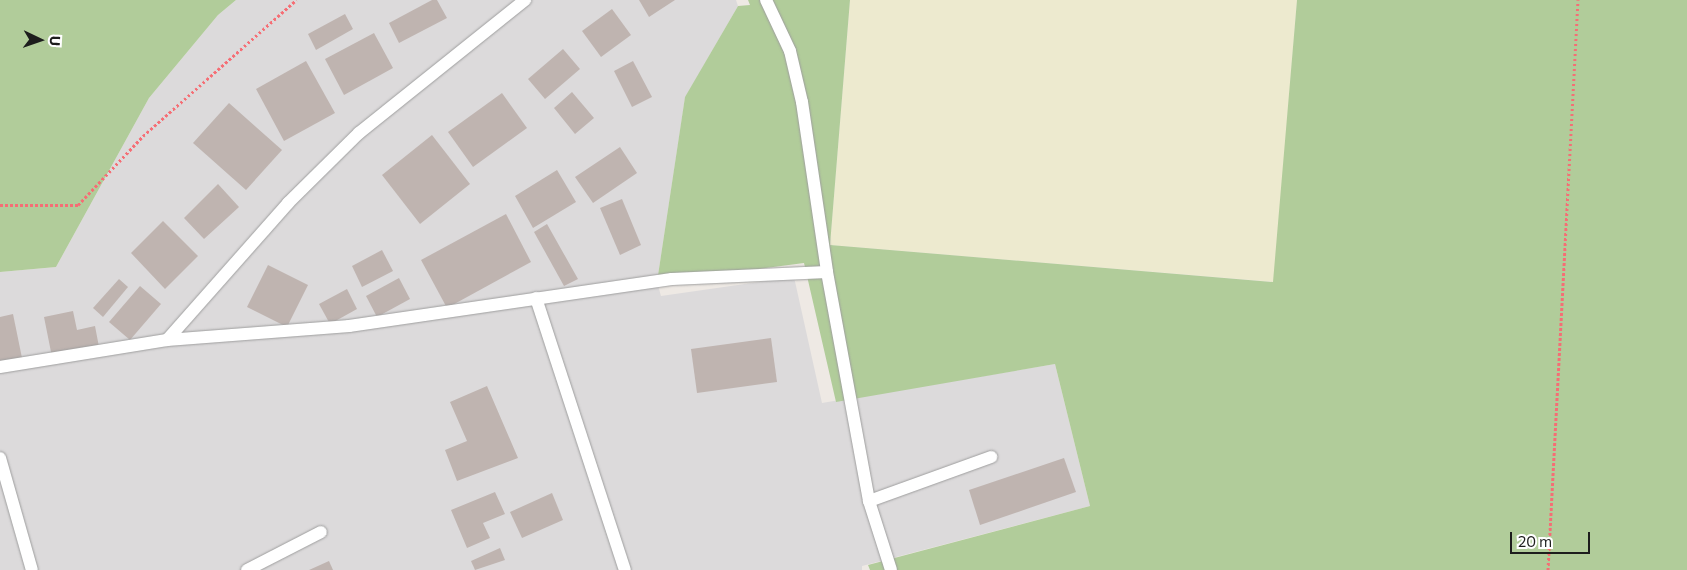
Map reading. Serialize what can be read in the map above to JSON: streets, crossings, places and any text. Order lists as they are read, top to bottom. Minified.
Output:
{"scale_bar":"20 m","north":"right"}
